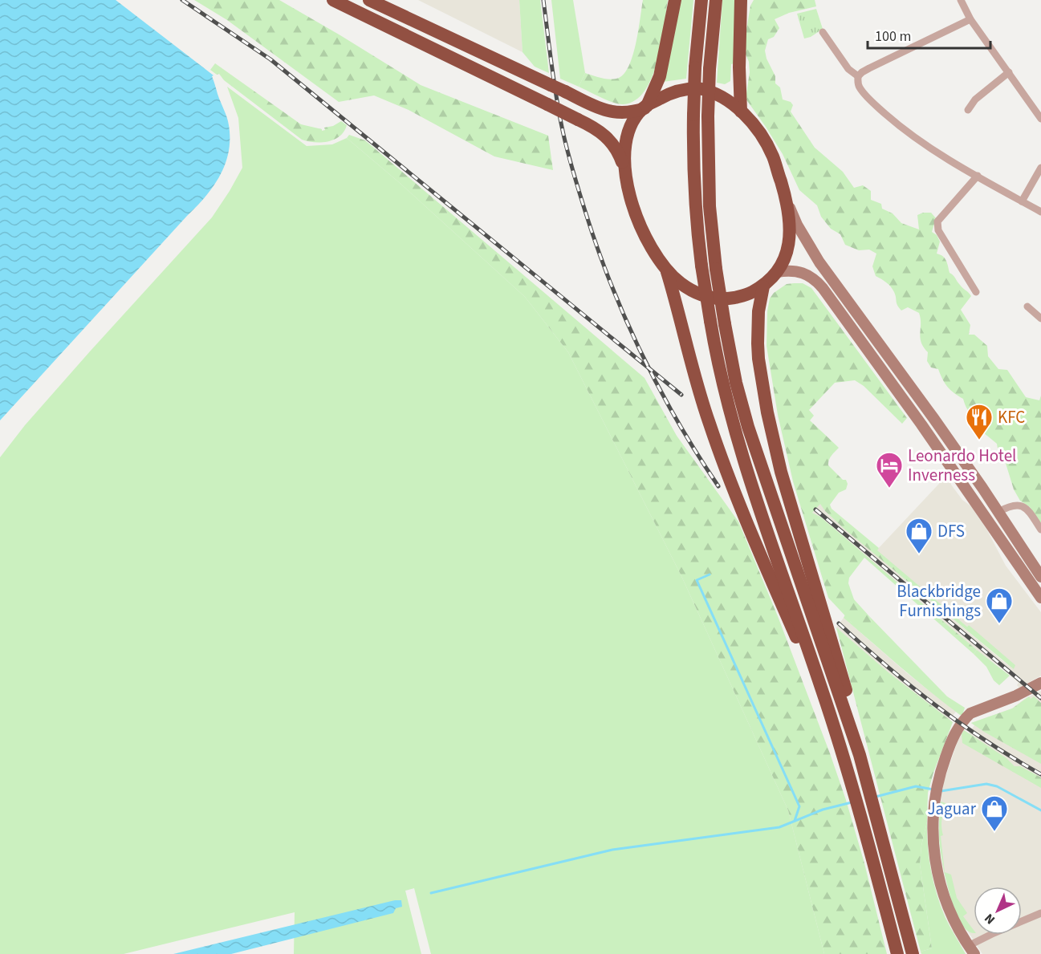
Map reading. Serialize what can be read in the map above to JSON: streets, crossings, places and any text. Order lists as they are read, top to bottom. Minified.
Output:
{"places":{"restaurant":["KFC"],"hotel":["Leonardo Hotel Inverness"],"shop":["DFS","Blackbridge Furnishings","Jaguar"]},"scale_bar":"100 m","north":"bottom left"}
